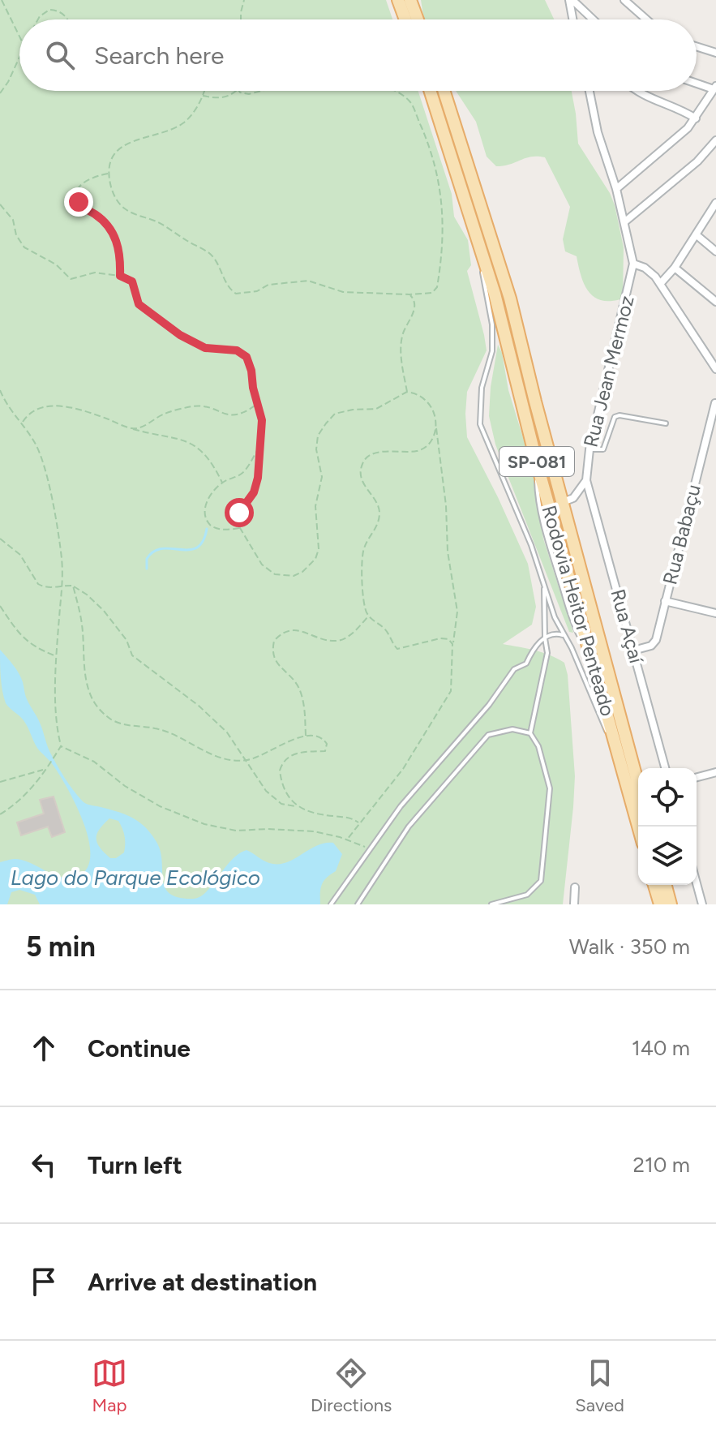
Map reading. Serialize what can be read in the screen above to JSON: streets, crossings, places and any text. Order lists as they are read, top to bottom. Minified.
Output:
{"streets":{"main road":["SP-081","Rodovia Heitor Penteado"],"street":["Rua Jean Mermoz","Rua Babaçu","Rua Açaí"]},"crossings":[["Rua Jean Mermoz","Rua Açaí"],["Rua Babaçu","Rua Açaí"]],"water":["Lago do Parque Ecológico"],"page":{"search":"Search here","heading":["5 min","Walk · 350 m"],"list":[["Continue","140 m"],["Turn left","210 m"],"Arrive at destination"],"nav":["Map","Directions","Saved"]}}
